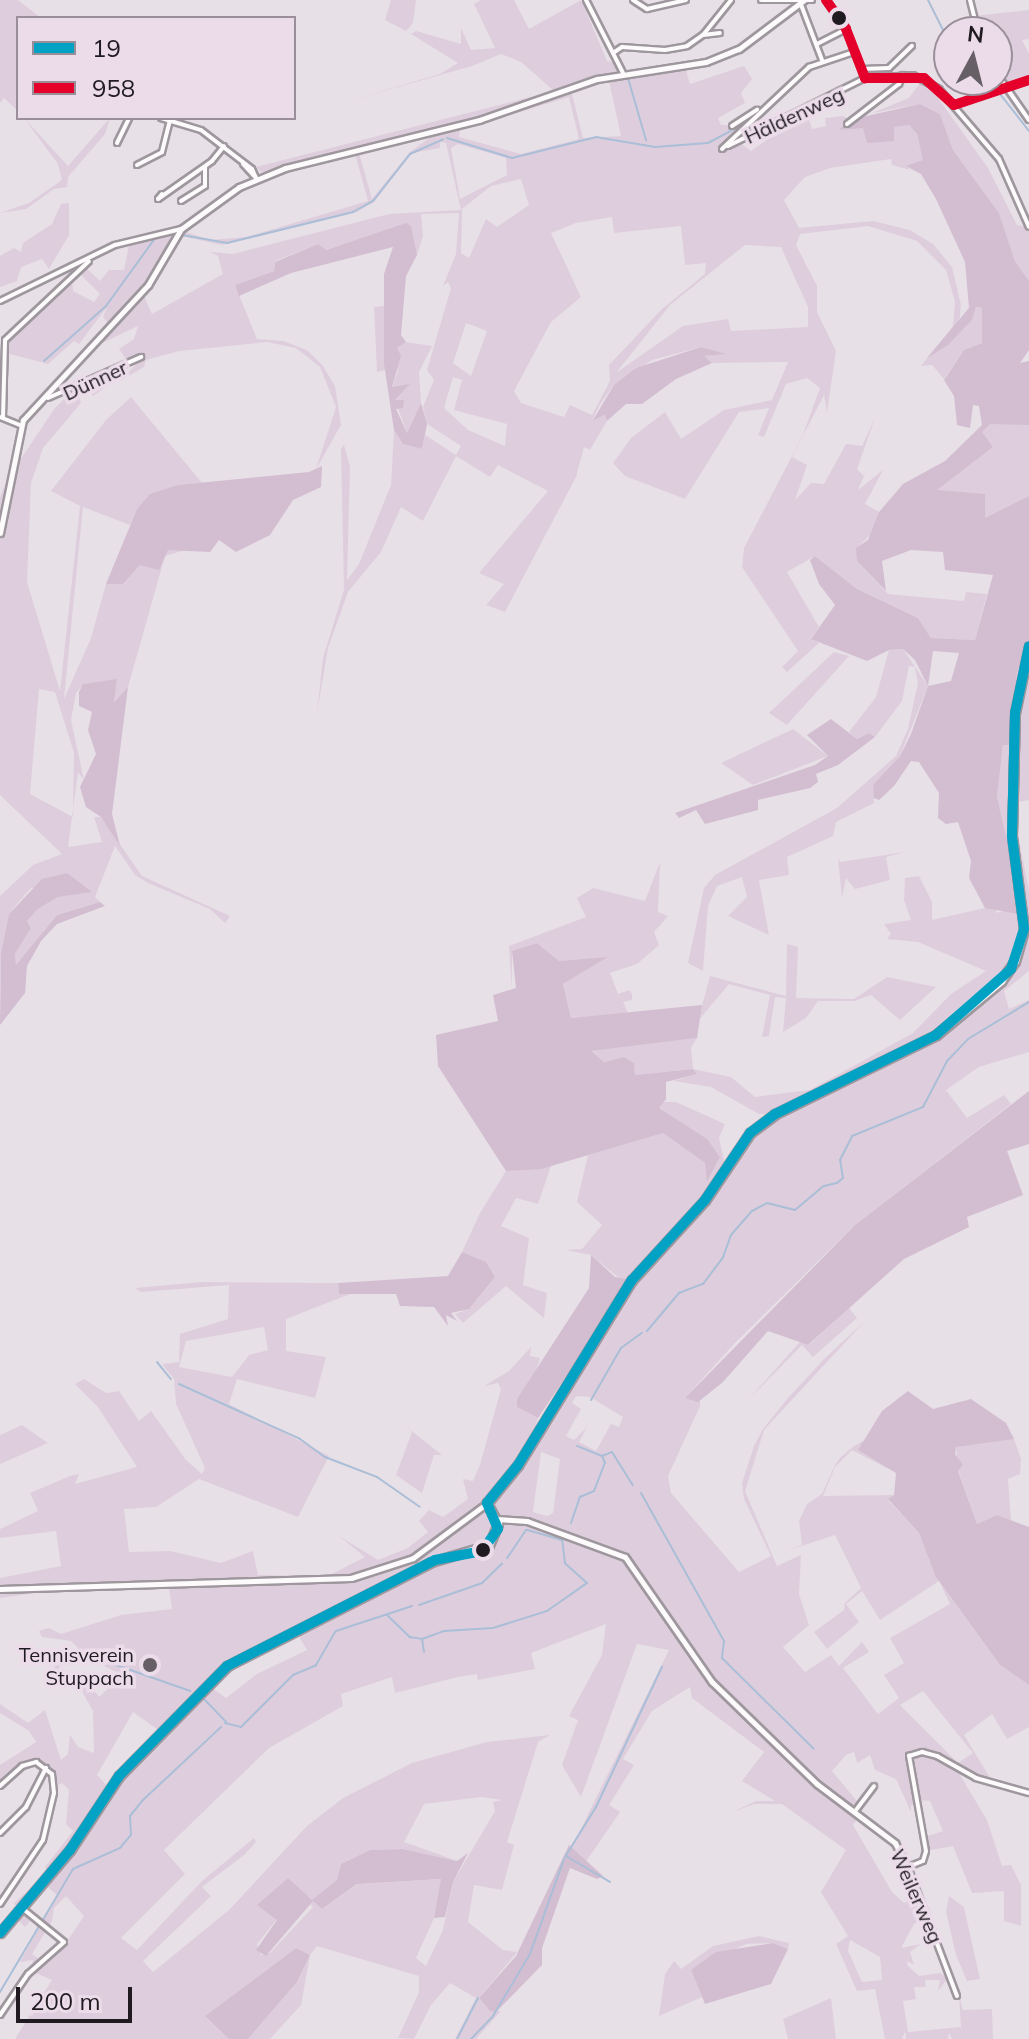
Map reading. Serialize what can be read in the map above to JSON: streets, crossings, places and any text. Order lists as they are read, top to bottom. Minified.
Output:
{"streets":{"street":["Häldenweg","Dünner","Weilerweg"]},"places":["Tennisverein Stuppach"],"lines":["transit line 958","transit line 19"],"legend":["19","958"],"scale_bar":"200 m","north":"top"}
